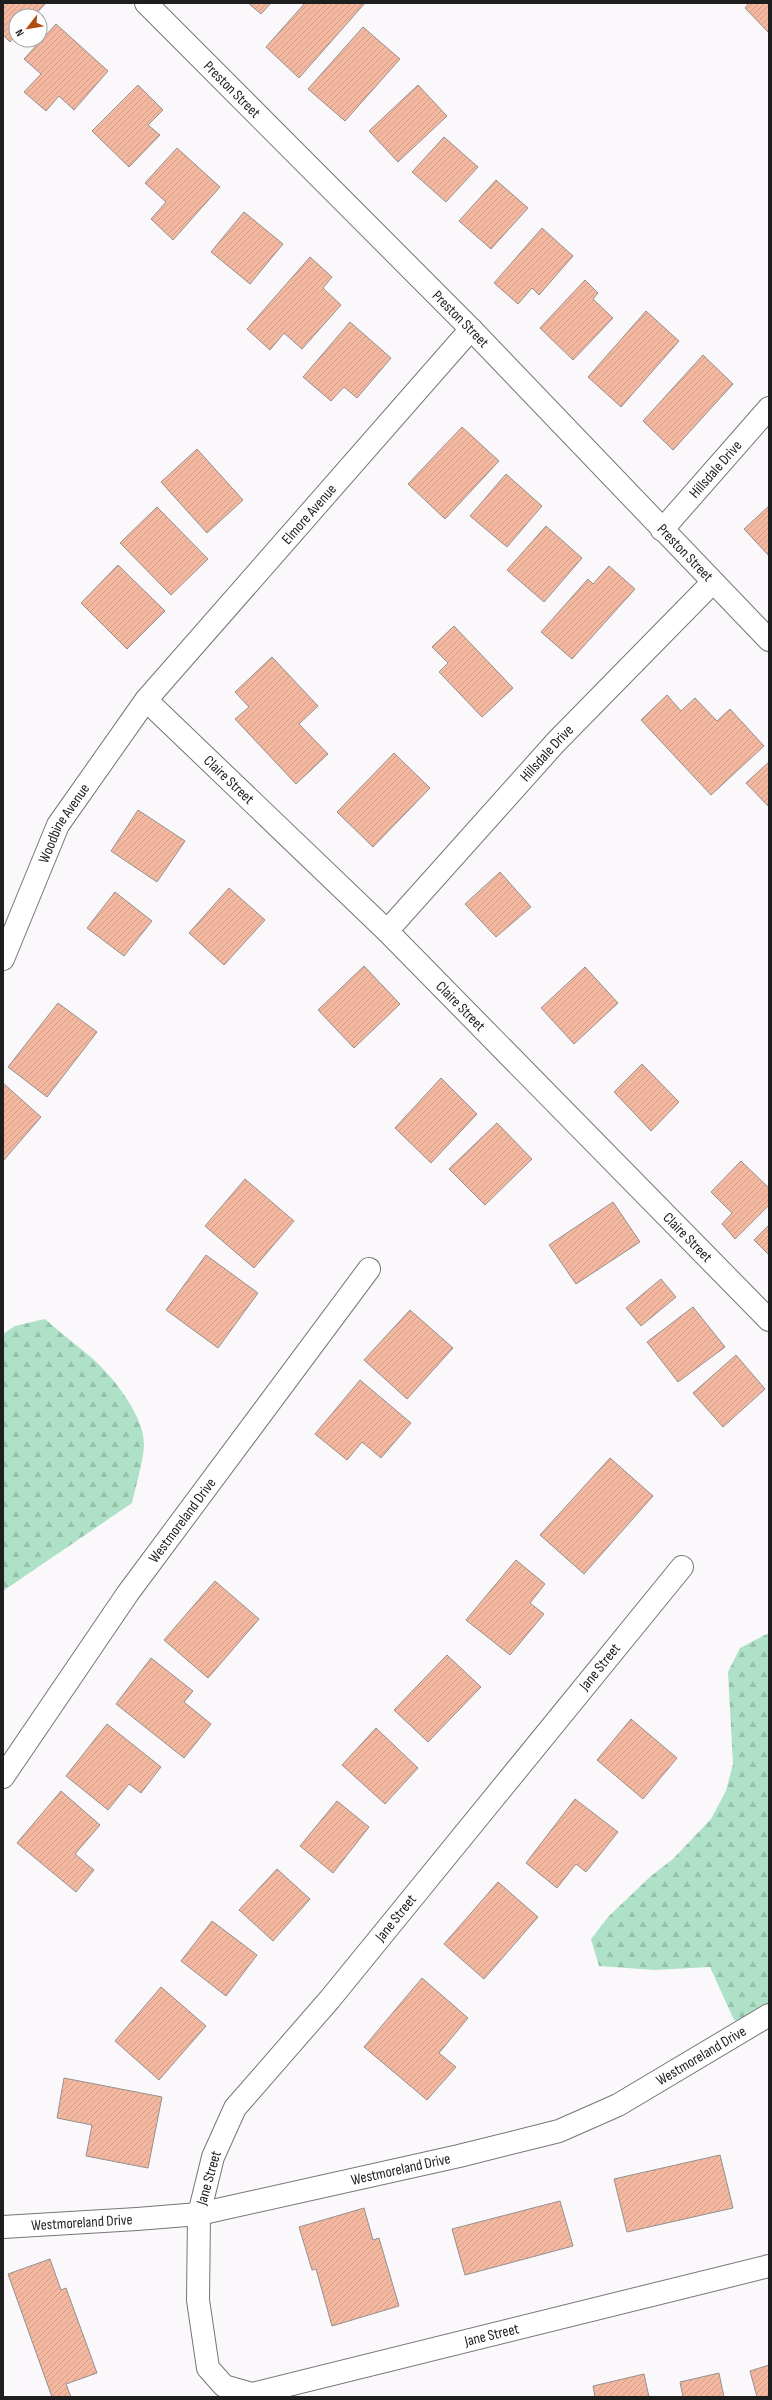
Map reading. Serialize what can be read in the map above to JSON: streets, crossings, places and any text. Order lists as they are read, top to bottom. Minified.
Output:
{"streets":{"street":["Preston Street","Hillsdale Drive","Elmore Avenue","Claire Street","Woodbine Avenue","Westmoreland Drive","Jane Street"]},"crossings":[["Preston Street","Hillsdale Drive"],["Preston Street","Elmore Avenue"],["Hillsdale Drive","Claire Street"],["Elmore Avenue","Claire Street"],["Elmore Avenue","Woodbine Avenue"],["Claire Street","Woodbine Avenue"],["Westmoreland Drive","Jane Street"]],"north":"bottom left"}
